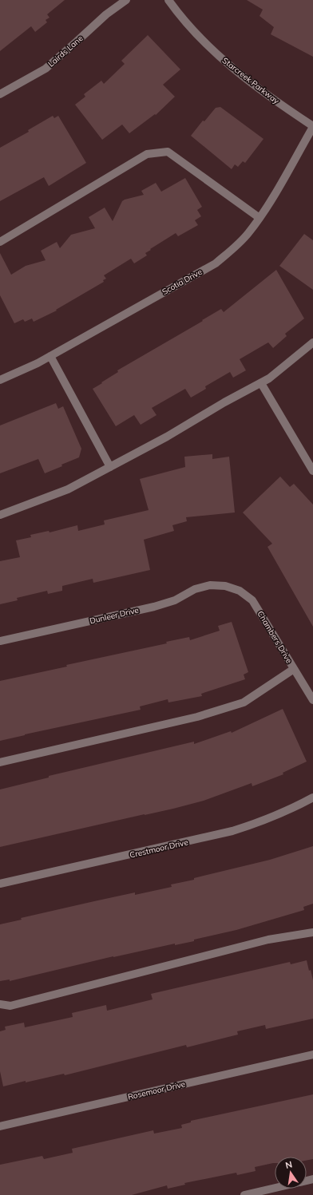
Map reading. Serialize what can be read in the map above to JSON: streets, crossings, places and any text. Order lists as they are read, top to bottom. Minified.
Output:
{"streets":{"street":["Lairds Lane","Starcreek Parkway","Scotia Drive","Dunleer Drive","Chambers Drive","Crestmoor Drive","Rosemoor Drive"]},"crossings":[["Starcreek Parkway","Scotia Drive"],["Dunleer Drive","Chambers Drive"]],"north":"top"}
